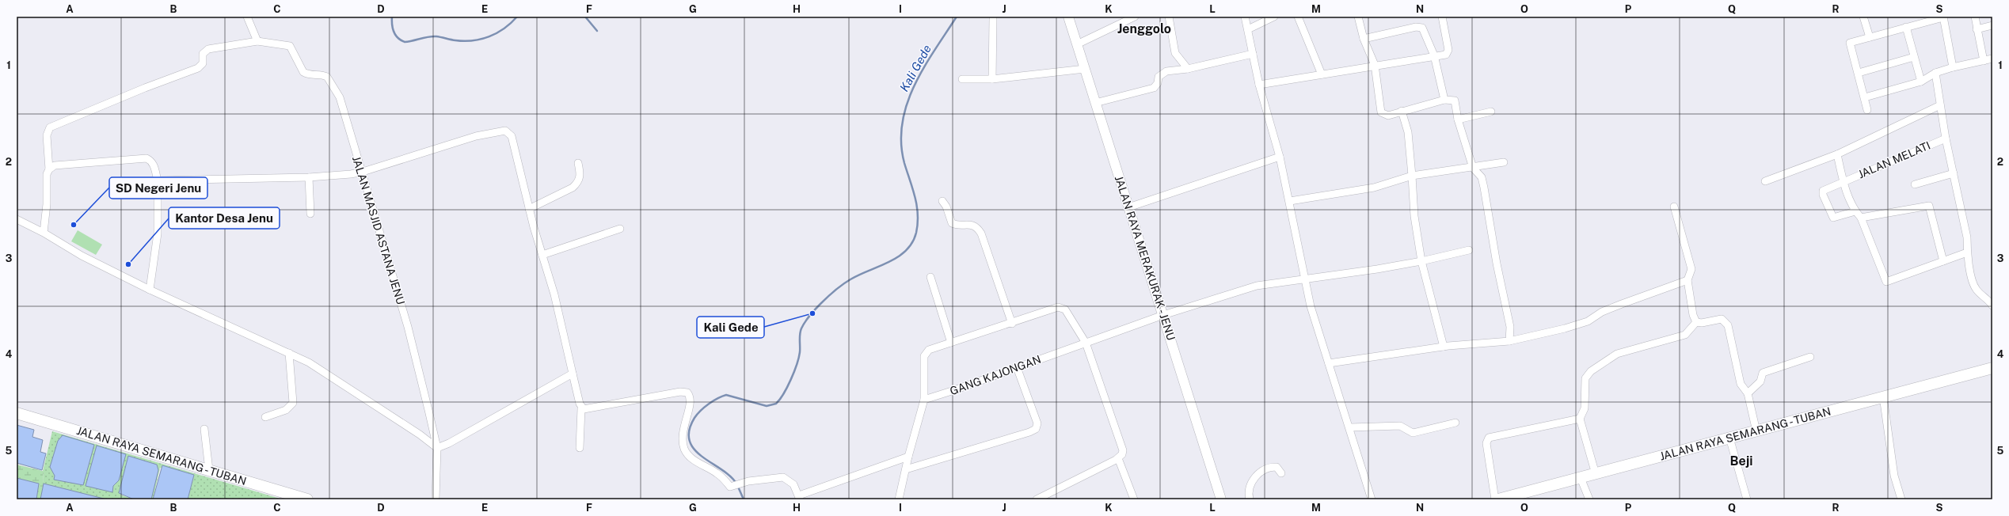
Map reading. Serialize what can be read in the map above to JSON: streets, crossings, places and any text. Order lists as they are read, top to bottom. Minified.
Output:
{"streets":{"highway":["JALAN RAYA SEMARANG - TUBAN"],"main road":["JALAN RAYA MERAKURAK - JENU"],"street":["JALAN MELATI","JALAN MASJID ASTANA JENU","GANG KAJONGAN"]},"crossings":[["JALAN RAYA MERAKURAK - JENU","GANG KAJONGAN"]],"districts":["Jenggolo","Beji"],"water":["Kali Gede"],"places":["SD Negeri Jenu","Kantor Desa Jenu","Kali Gede"],"grid":{"columns":["A","B","C","D","E","F","G","H","I","J","K","L","M","N","O","P","Q","R","S"],"rows":["1","2","3","4","5"]}}
